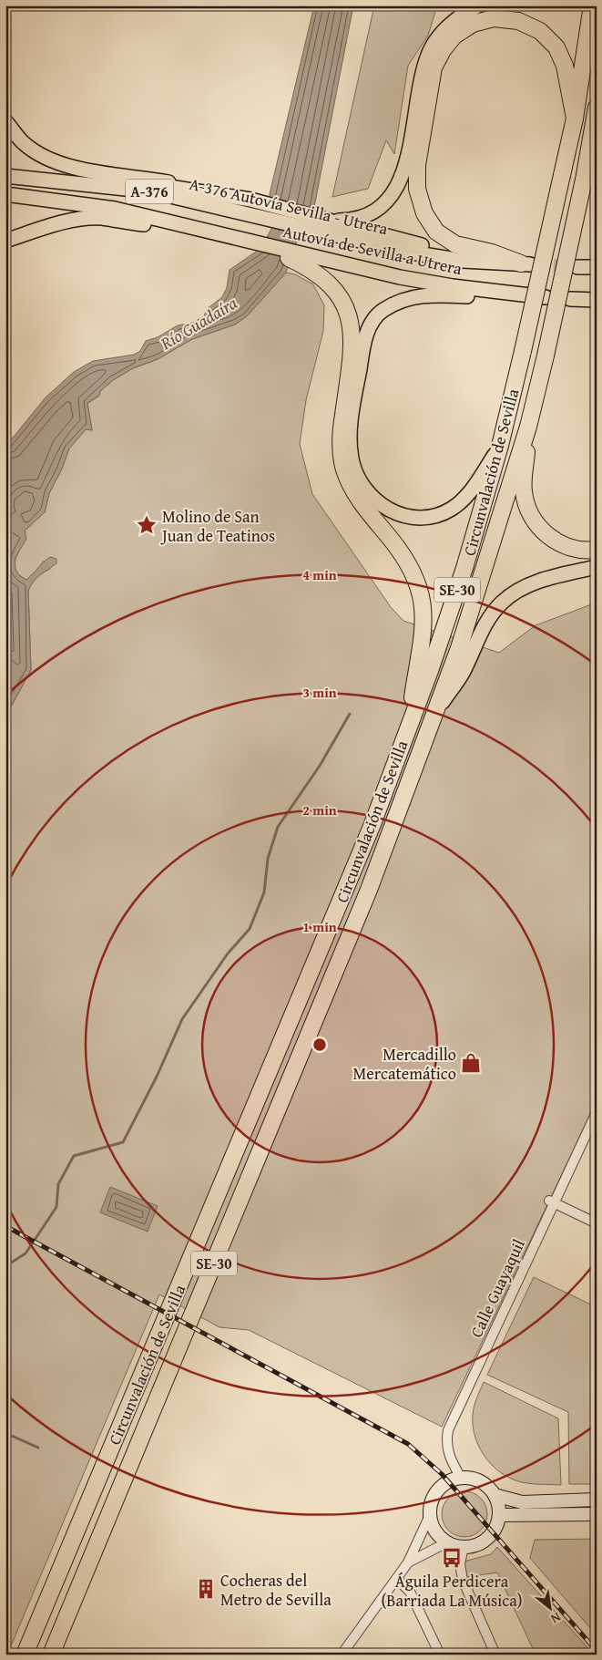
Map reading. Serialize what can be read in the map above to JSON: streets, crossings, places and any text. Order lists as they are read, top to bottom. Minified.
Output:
{"streets":{"highway":["Circunvalación de Sevilla","SE-30"],"main road":["A-376","A-376 Autovía Sevilla - Utrera","Autovía de Sevilla a Utrera"],"street":["Calle Guayaquil"]},"crossings":[["A-376","Autovía de Sevilla a Utrera"]],"water":["Río Guadaíra"],"places":{"place":["Molino de San Juan de Teatinos"],"shop":["Mercadillo Mercatemático"],"bus stop":["Águila Perdicera (Barriada La Música)"],"building":["Cocheras del Metro de Sevilla"]},"north":"bottom right","rings":["4 min","3 min","2 min","1 min"]}
